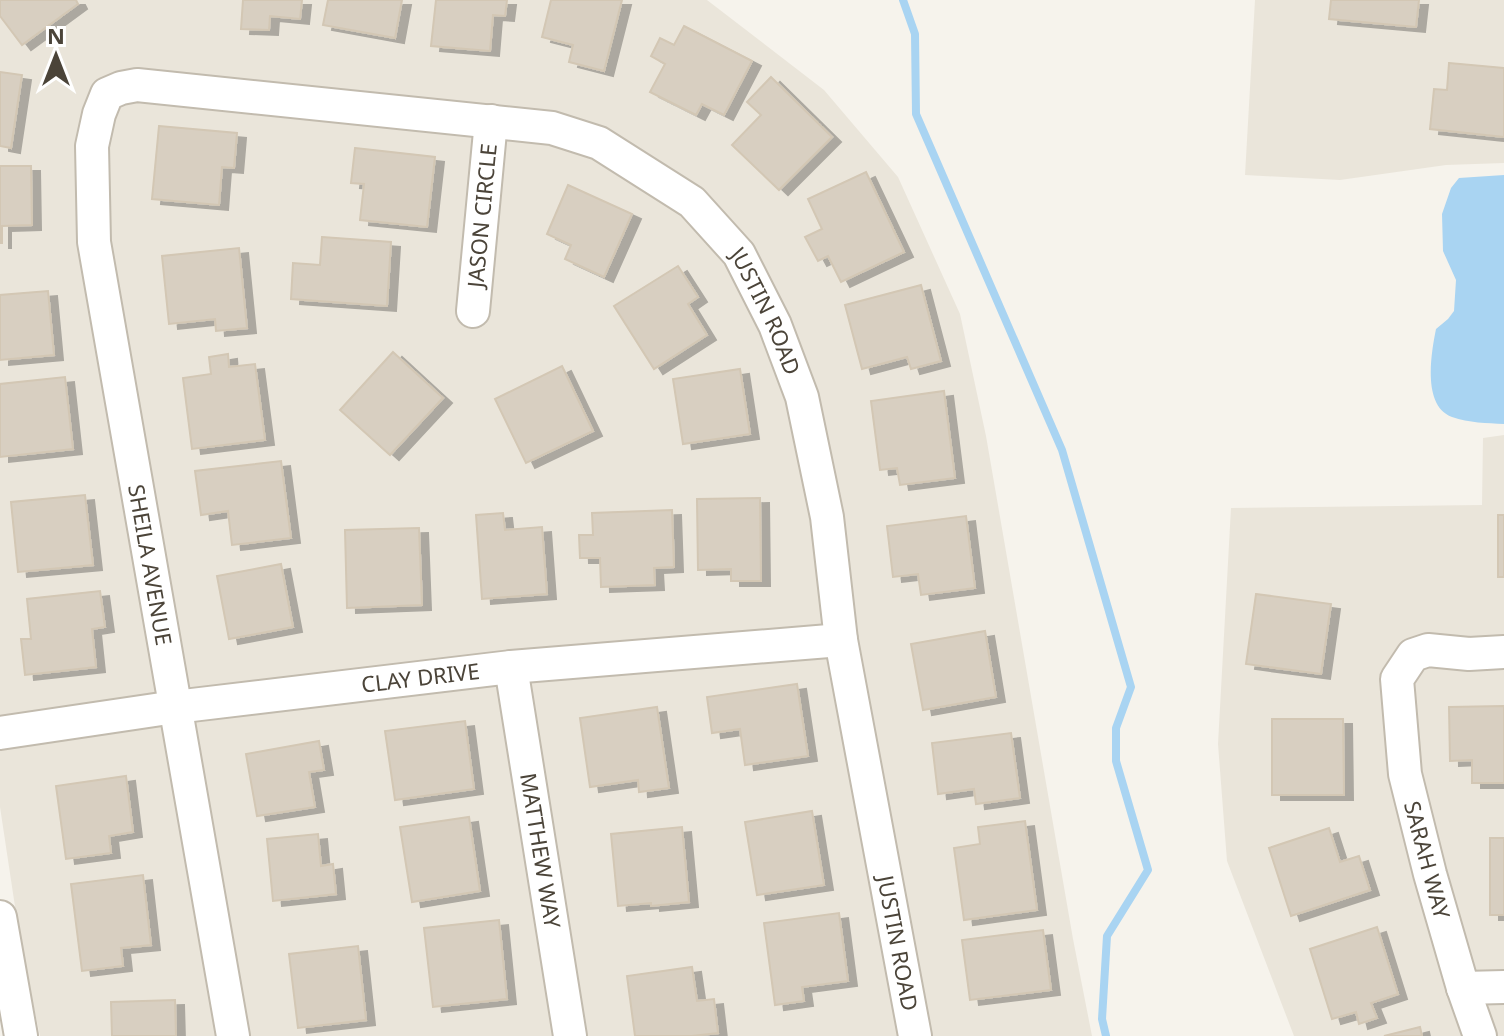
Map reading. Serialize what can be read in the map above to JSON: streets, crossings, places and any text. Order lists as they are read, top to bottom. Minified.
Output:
{"streets":{"street":["JASON CIRCLE","JUSTIN ROAD","SHEILA AVENUE","CLAY DRIVE","MATTHEW WAY","SARAH WAY"]},"crossings":[["JASON CIRCLE","JUSTIN ROAD"],["JUSTIN ROAD","SHEILA AVENUE"],["JUSTIN ROAD","CLAY DRIVE"],["SHEILA AVENUE","CLAY DRIVE"],["CLAY DRIVE","MATTHEW WAY"]],"north":"top"}
